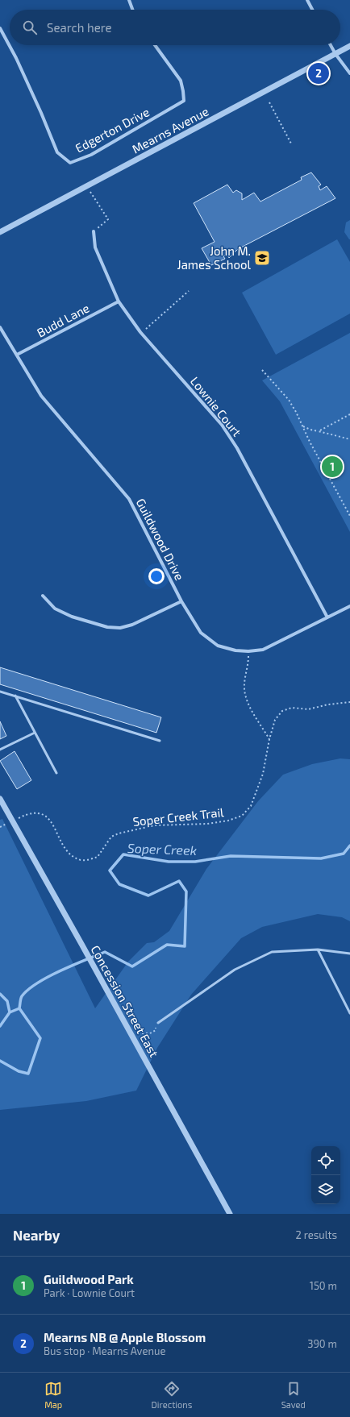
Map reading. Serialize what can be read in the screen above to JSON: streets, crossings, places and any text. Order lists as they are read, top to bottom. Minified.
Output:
{"streets":{"street":["Edgerton Drive","Mearns Avenue","Budd Lane","Lownie Court","Guildwood Drive","Concession Street East"],"path":["Soper Creek Trail"]},"crossings":[["Budd Lane","Lownie Court"],["Budd Lane","Guildwood Drive"],["Lownie Court","Guildwood Drive"],["Soper Creek Trail","Concession Street East"]],"water":["Soper Creek"],"places":{"school or university":["John M. James School"]},"page":{"search":"Search here","pins":["2","1"],"heading":["Nearby","2 results"],"list":[{"mark":"1","name":"Guildwood Park","note":"Park · Lownie Court","value":"150 m"},{"mark":"2","name":"Mearns NB @ Apple Blossom","note":"Bus stop · Mearns Avenue","value":"390 m"}],"nav":["Map","Directions","Saved"]}}
